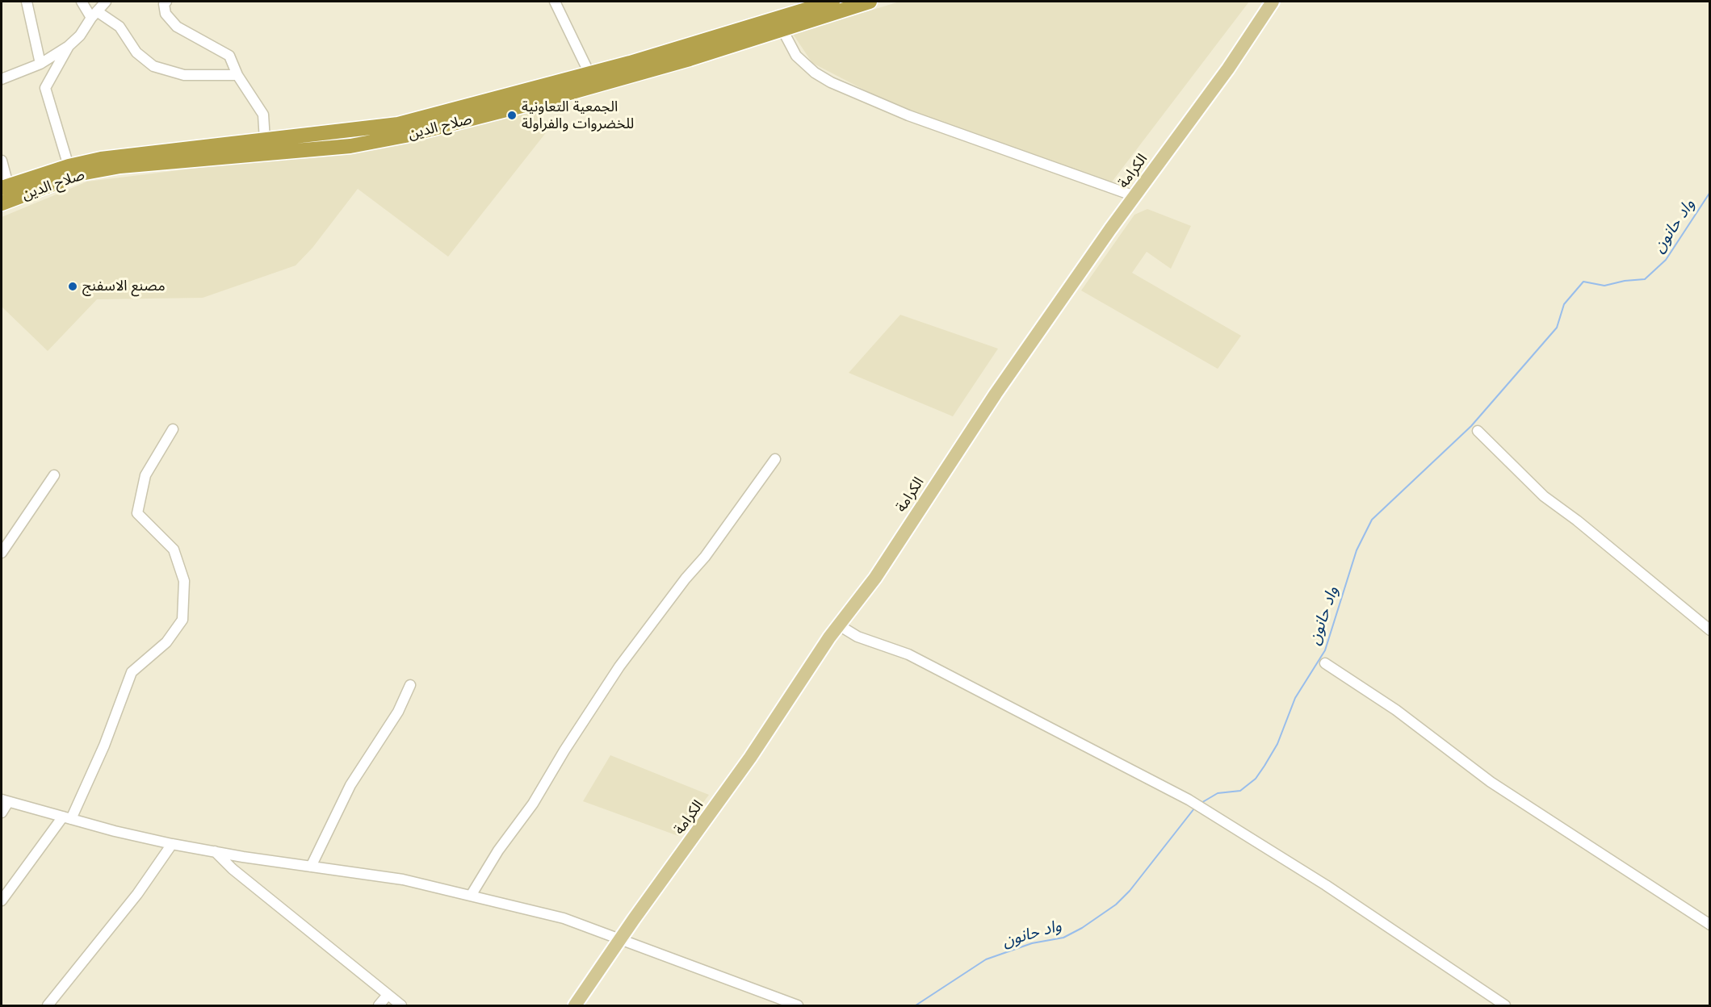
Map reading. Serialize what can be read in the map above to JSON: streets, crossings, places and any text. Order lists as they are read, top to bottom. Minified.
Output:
{"streets":{"highway":["صلاح الدين"],"main road":["الكرامة"]},"water":["واد حانون"],"places":["الجمعية التعاونية للخضروات والفراولة","مصنع الاسفنج"]}
